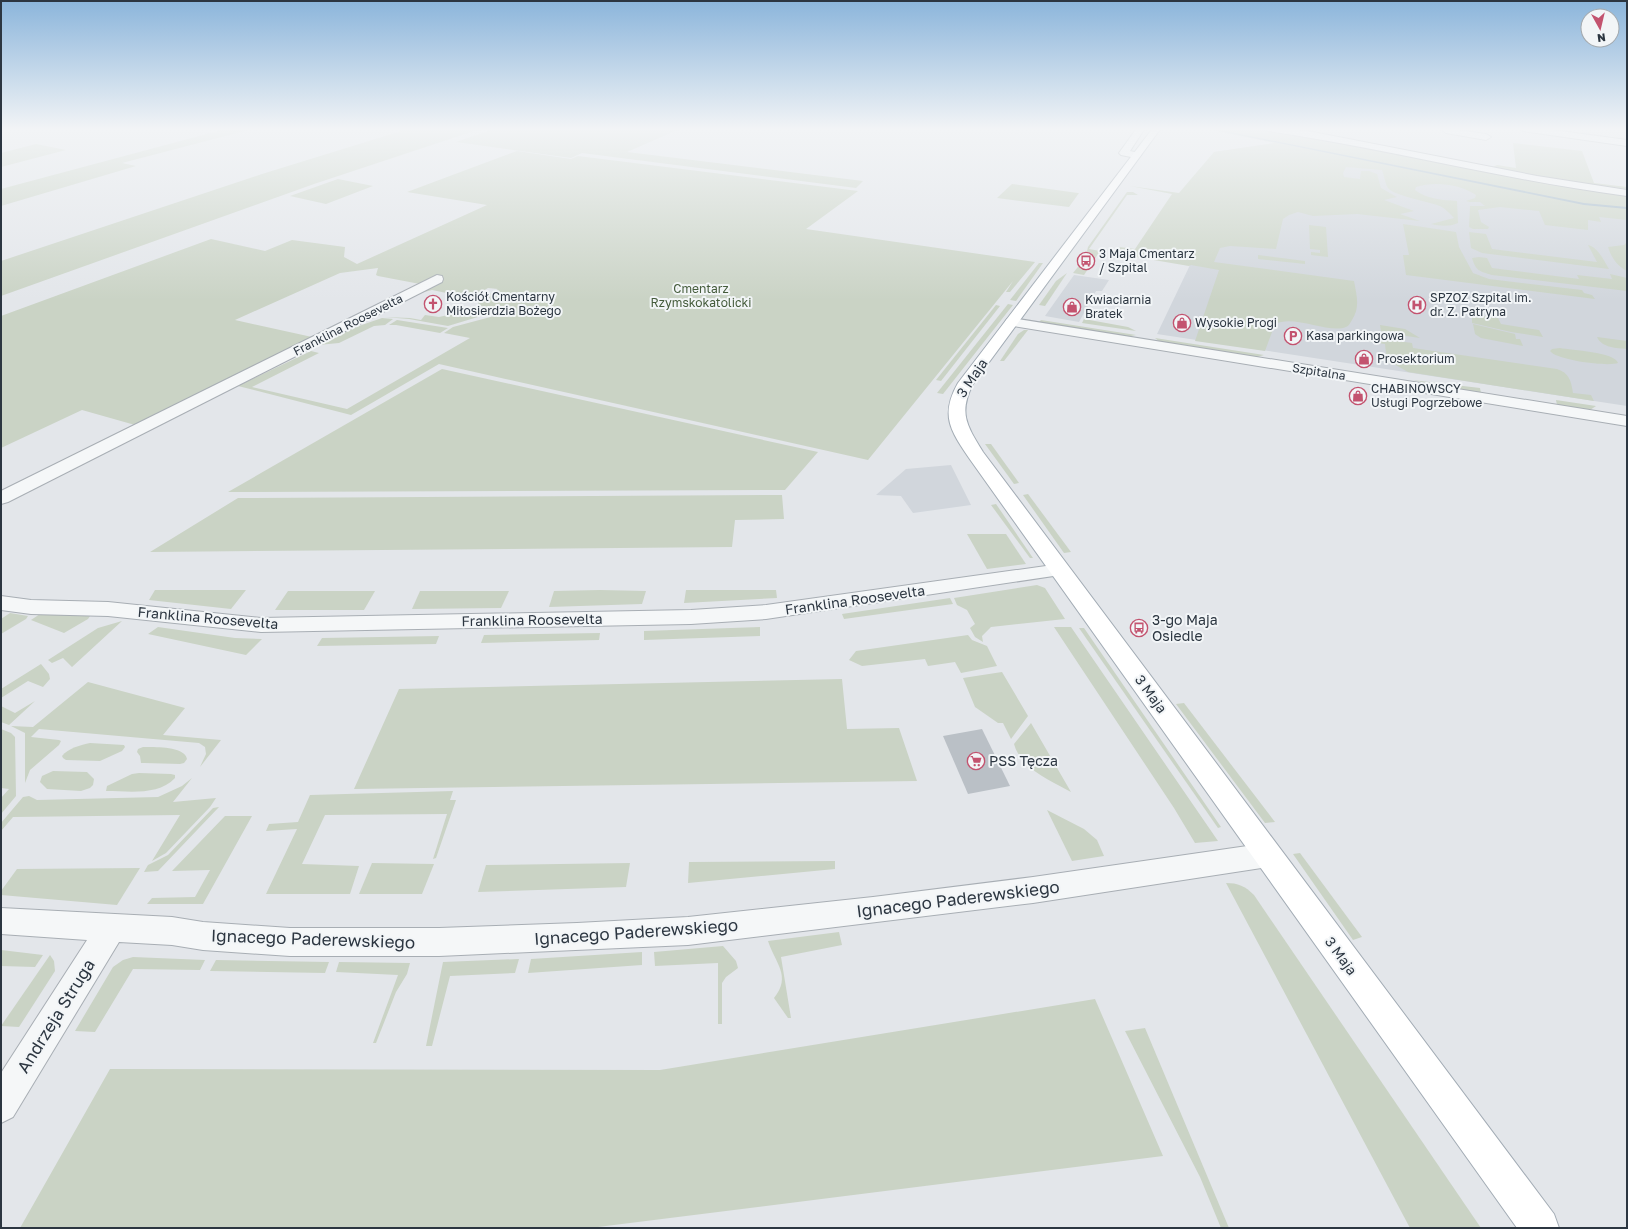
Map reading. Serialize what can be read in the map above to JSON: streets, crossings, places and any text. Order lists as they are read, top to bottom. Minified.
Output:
{"streets":{"main road":["3 Maja"],"street":["Franklina Roosevelta","Szpitalna","Ignacego Paderewskiego","Andrzeja Struga"]},"crossings":[["Franklina Roosevelta","3 Maja"],["Szpitalna","3 Maja"],["3 Maja","Ignacego Paderewskiego"],["Ignacego Paderewskiego","Andrzeja Struga"]],"parks":["Cmentarz Rzymskokatolicki"],"places":{"bus stop":["3 Maja Cmentarz / Szpital","3-go Maja Osiedle"],"church":["Kościół Cmentarny Miłosierdzia Bożego"],"hospital":["SPZOZ Szpital im. dr. Z. Patryna"],"shop":["Kwiaciarnia Bratek","Wysokie Progi","Prosektorium","CHABINOWSCY Usługi Pogrzebowe"],"parking":["Kasa parkingowa"],"supermarket":["PSS Tęcza"]},"north":"bottom"}
